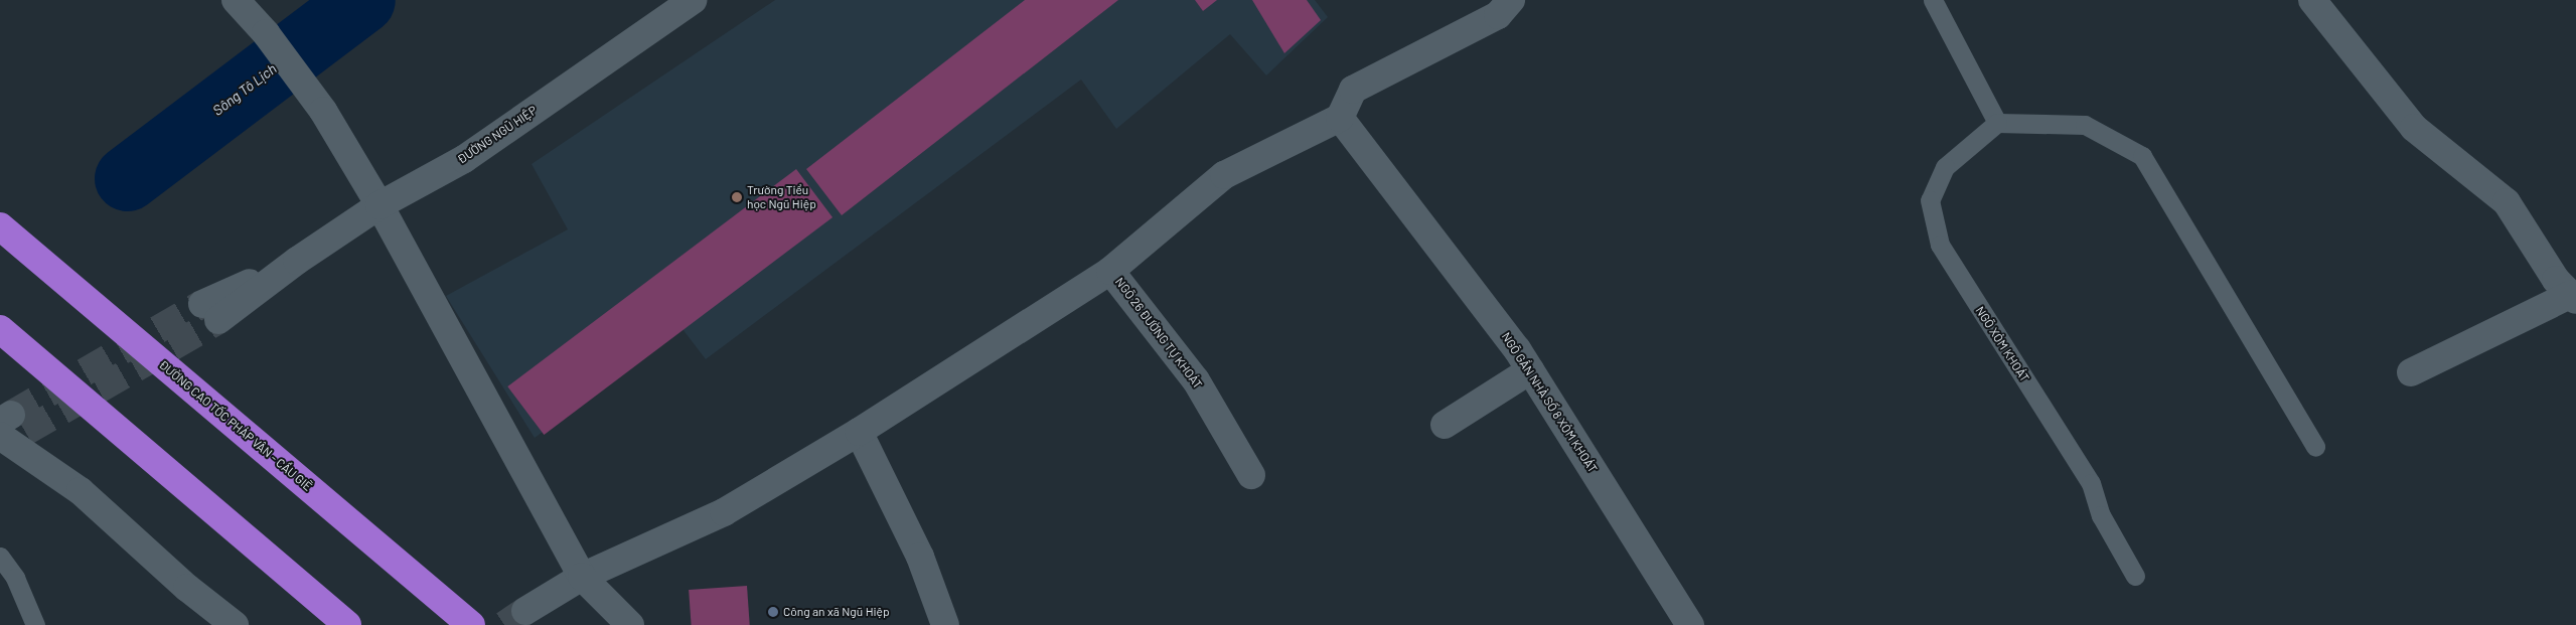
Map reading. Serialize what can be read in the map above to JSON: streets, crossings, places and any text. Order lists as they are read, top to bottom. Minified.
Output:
{"streets":{"highway":["ĐƯỜNG CAO TỐC PHÁP VÂN - CẦU GIẼ"],"street":["ĐƯỜNG NGŨ HIỆP","NGÕ 26 ĐƯỜNG TỰ KHOÁT","NGÕ GẦN NHÀ SỐ 8 XÓM KHOÁT"],"lane":["NGÕ XÓM KHOÁT"]},"water":["Sông Tô Lịch"],"places":["Trường Tiểu học Ngũ Hiệp","Công an xã Ngũ Hiệp"]}
